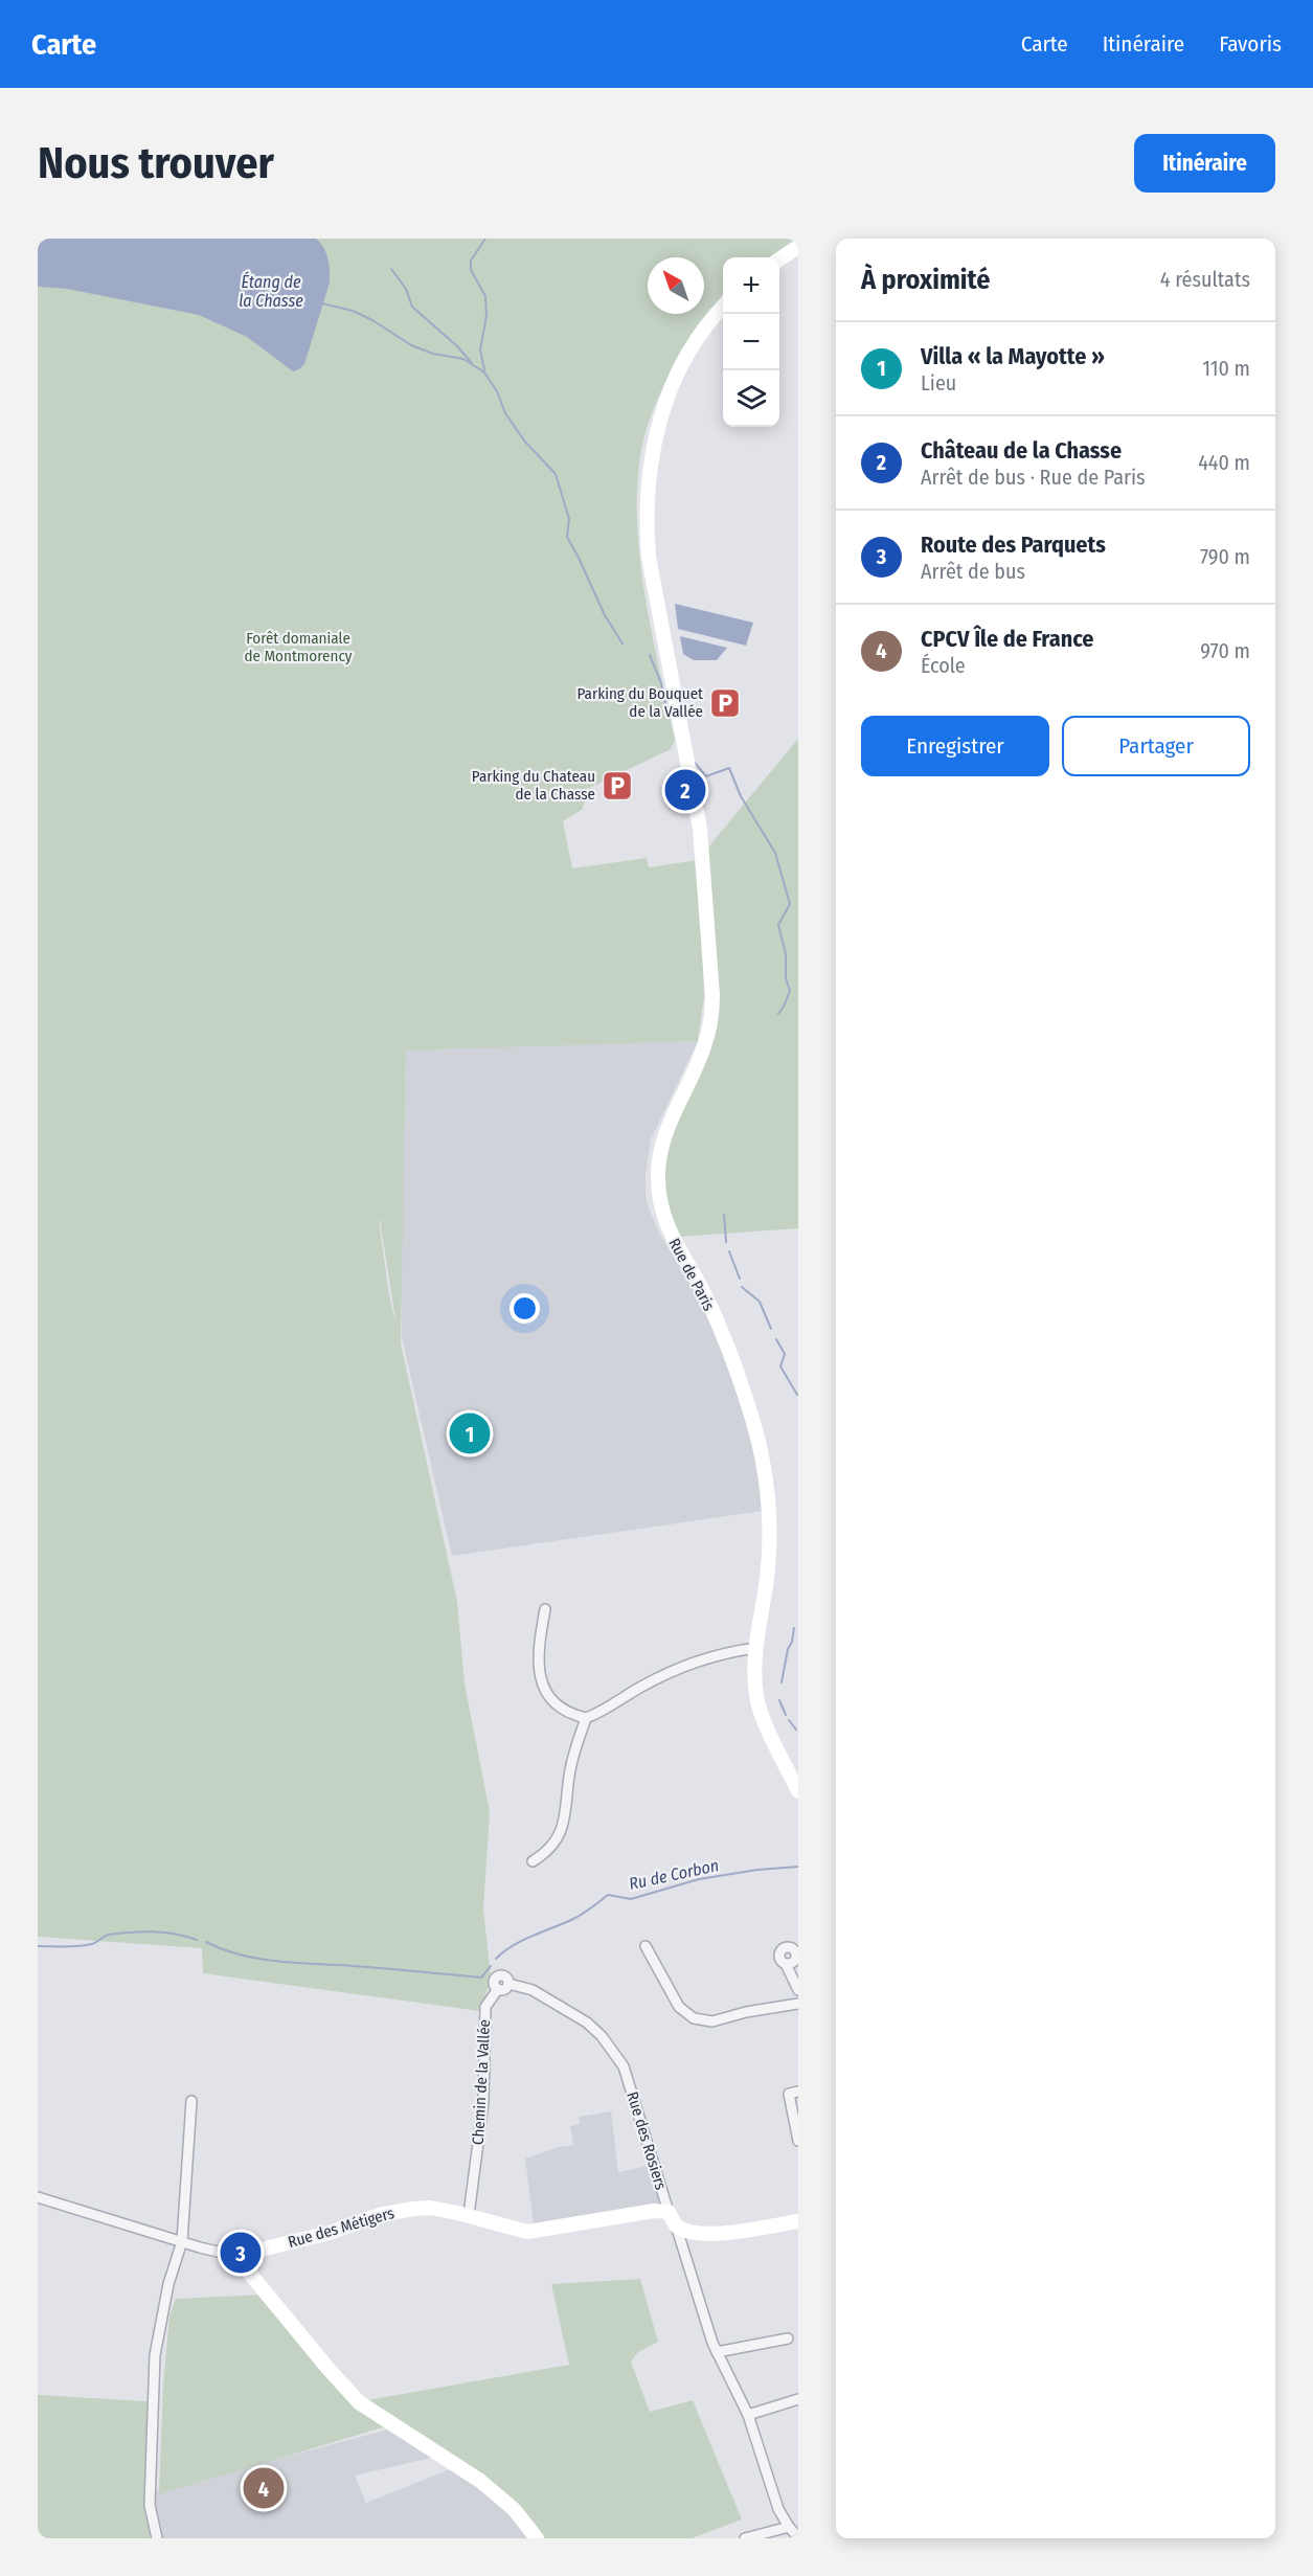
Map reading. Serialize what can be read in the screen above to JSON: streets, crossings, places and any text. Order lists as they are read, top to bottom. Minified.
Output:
{"streets":{"main road":["Rue de Paris","Rue des Métigers"],"street":["Chemin de la Vallée","Rue des Rosiers"]},"crossings":[["Chemin de la Vallée","Rue des Rosiers"],["Chemin de la Vallée","Rue des Métigers"],["Rue des Rosiers","Rue des Métigers"]],"water":["Étang de la Chasse","Ru de Corbon"],"parks":["Forêt domaniale de Montmorency"],"places":{"parking":["Parking du Bouquet de la Vallée","Parking du Chateau de la Chasse"]},"north":"top left","page":{"header":"Carte","nav":["Carte","Itinéraire","Favoris"],"buttons":["Itinéraire",["Enregistrer","Partager"]],"title":"Nous trouver","heading":["À proximité","4 résultats"],"map_buttons":["+","−"],"list":[{"mark":"1","name":"Villa « la Mayotte »","note":"Lieu","value":"110 m"},{"mark":"2","name":"Château de la Chasse","note":"Arrêt de bus · Rue de Paris","value":"440 m"},{"mark":"3","name":"Route des Parquets","note":"Arrêt de bus","value":"790 m"},{"mark":"4","name":"CPCV Île de France","note":"École","value":"970 m"}],"pins":["2","1","3","4"]}}
